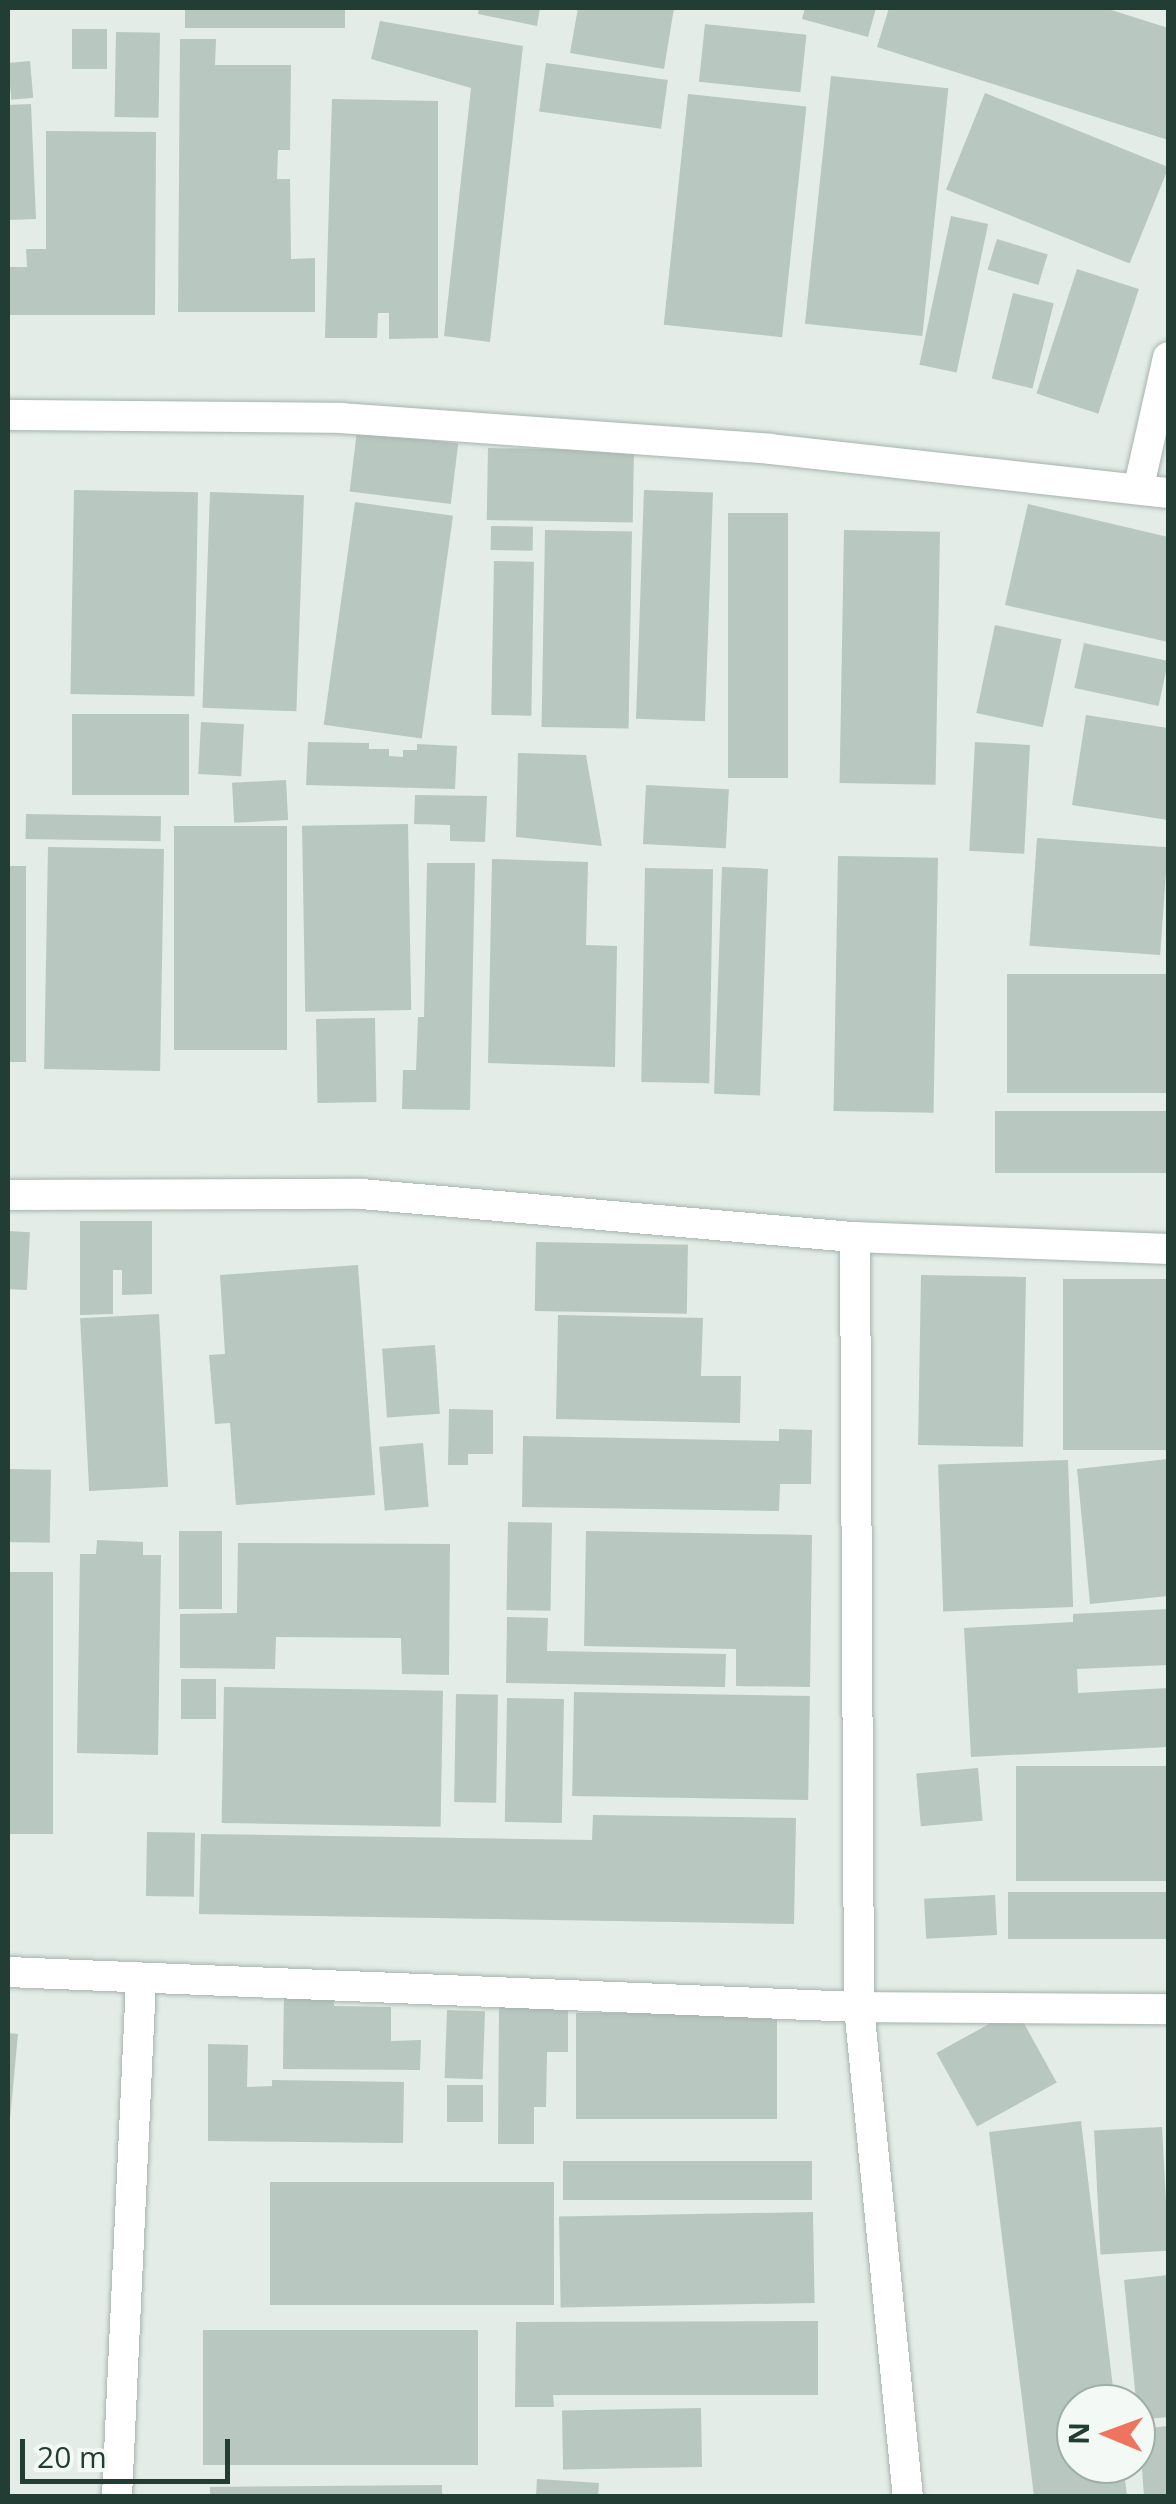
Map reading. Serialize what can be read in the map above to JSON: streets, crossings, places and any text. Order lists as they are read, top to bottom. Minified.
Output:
{"scale_bar":"20 m","north":"left"}
